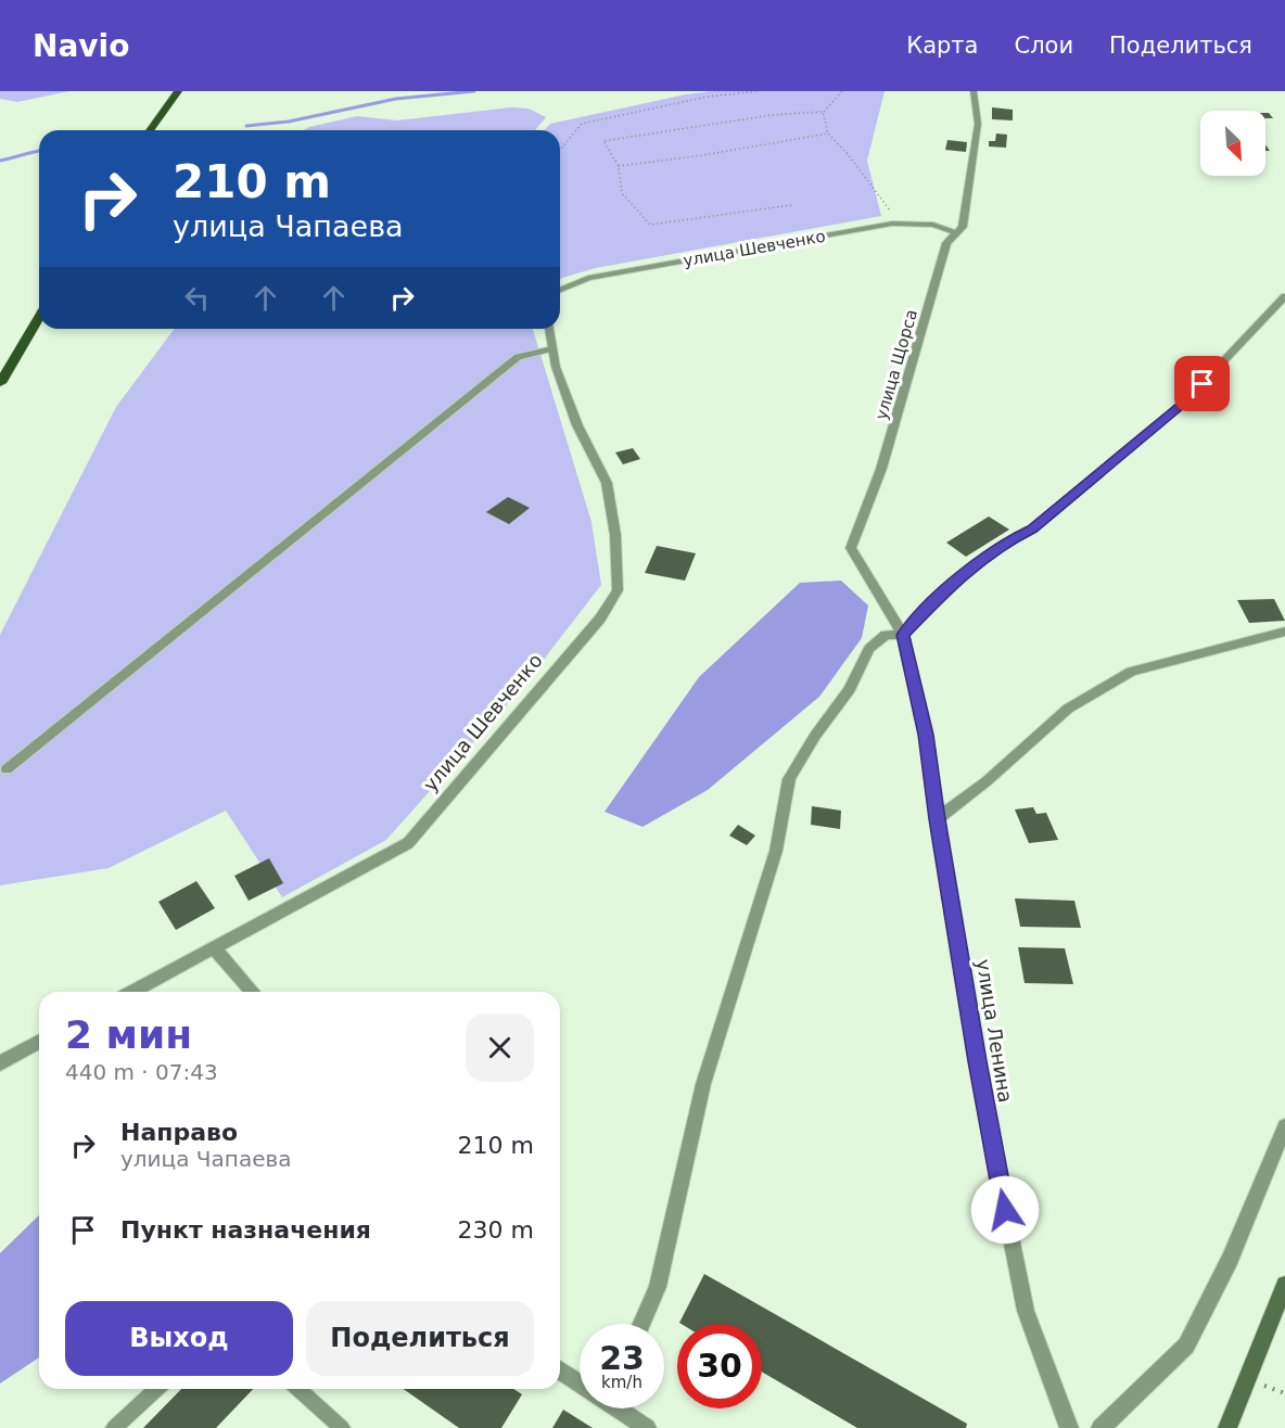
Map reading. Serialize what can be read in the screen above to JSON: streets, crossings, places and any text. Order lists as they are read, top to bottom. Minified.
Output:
{"streets":{"street":["улица Шевченко","улица Щорса","улица Ленина"]},"crossings":[["улица Шевченко","улица Щорса"],["улица Щорса","улица Ленина"]],"north":"bottom right","page":{"header":"Navio","nav":["Карта","Слои","Поделиться"],"turn":["210 m","улица Чапаева"],"heading":["2 мин","440 m · 07:43"],"list":[{"name":"Направо","note":"улица Чапаева","value":"210 m"},{"name":"Пункт назначения","value":"230 m"}],"buttons":["Выход","Поделиться"],"speed":"23 km/h","limit":"30"}}
